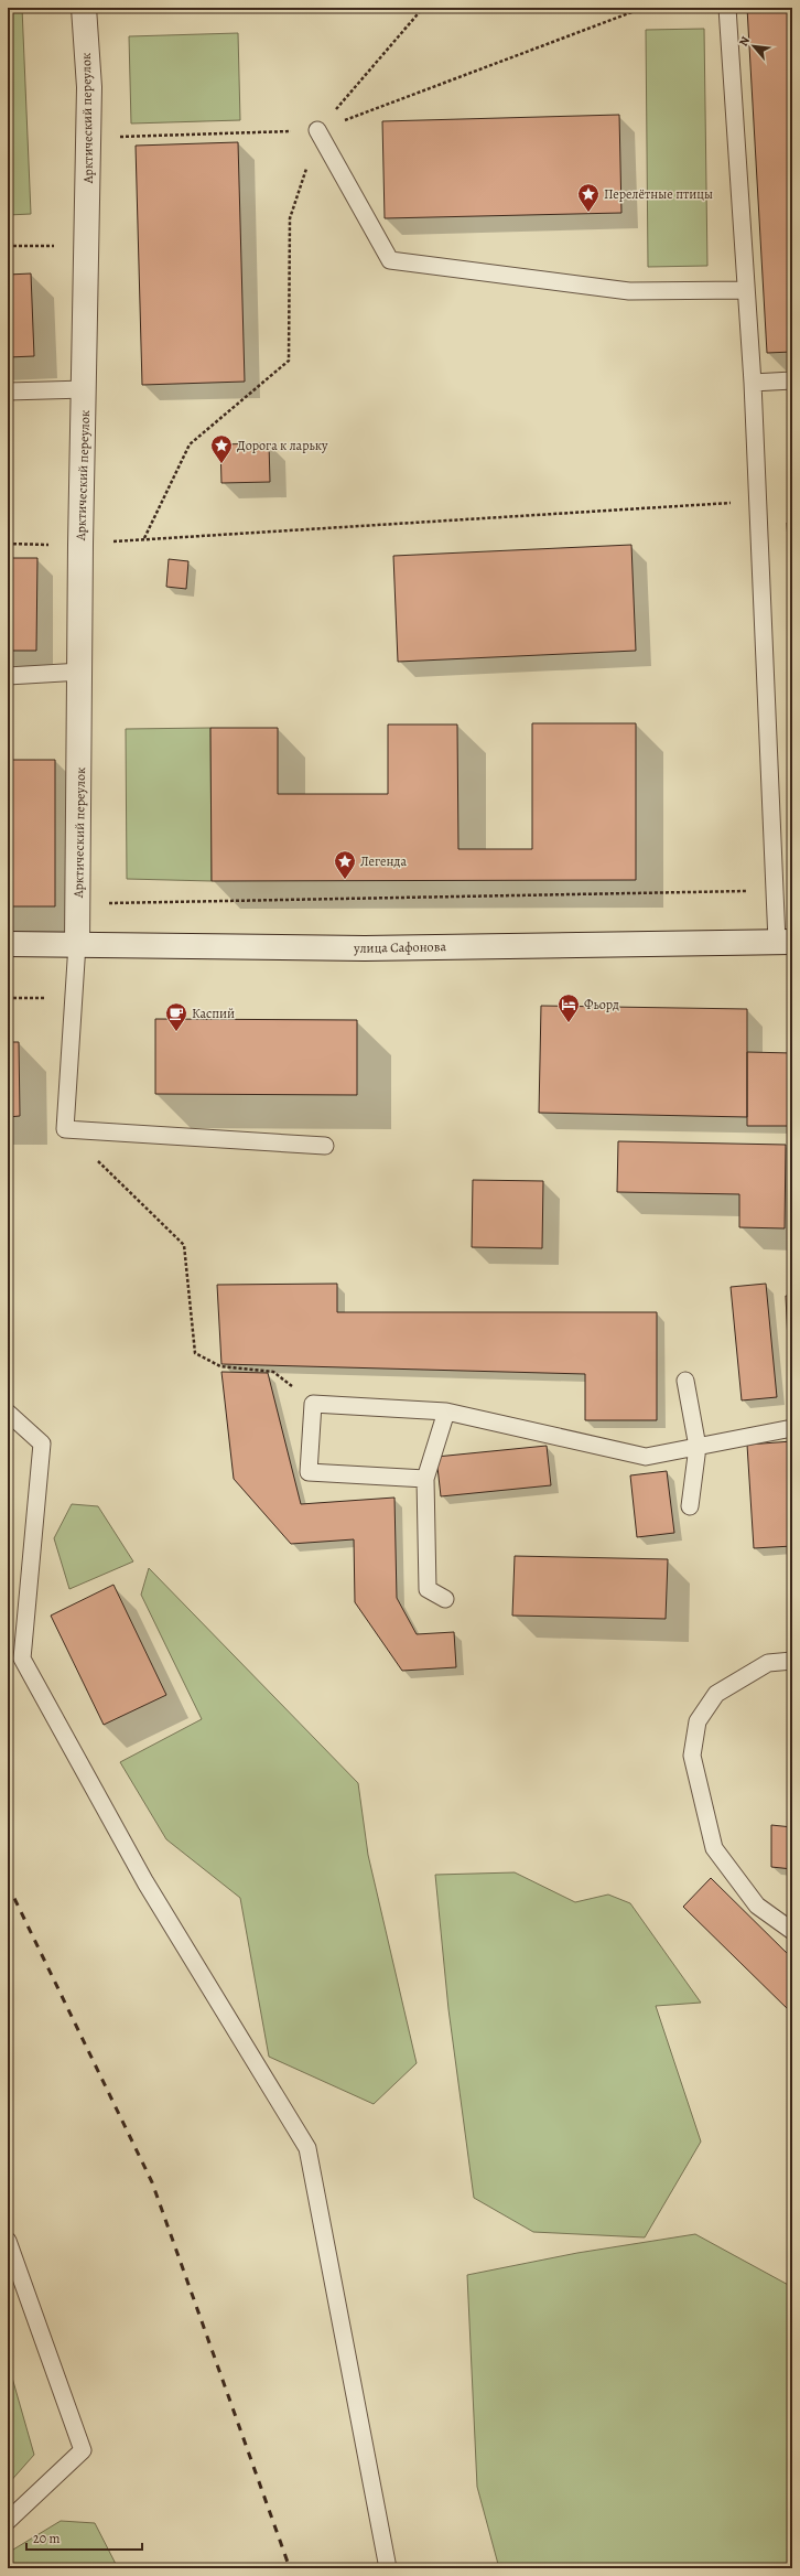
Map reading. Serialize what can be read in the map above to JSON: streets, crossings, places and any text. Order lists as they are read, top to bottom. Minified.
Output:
{"streets":{"street":["Арктический переулок","улица Сафонова"]},"crossings":[["Арктический переулок","улица Сафонова"]],"places":{"place":["Перелётные птицы","Дорога к ларьку","Легенда"],"hotel":["Фьорд"],"cafe":["Каспий"]},"scale_bar":"20 m","north":"top left"}
